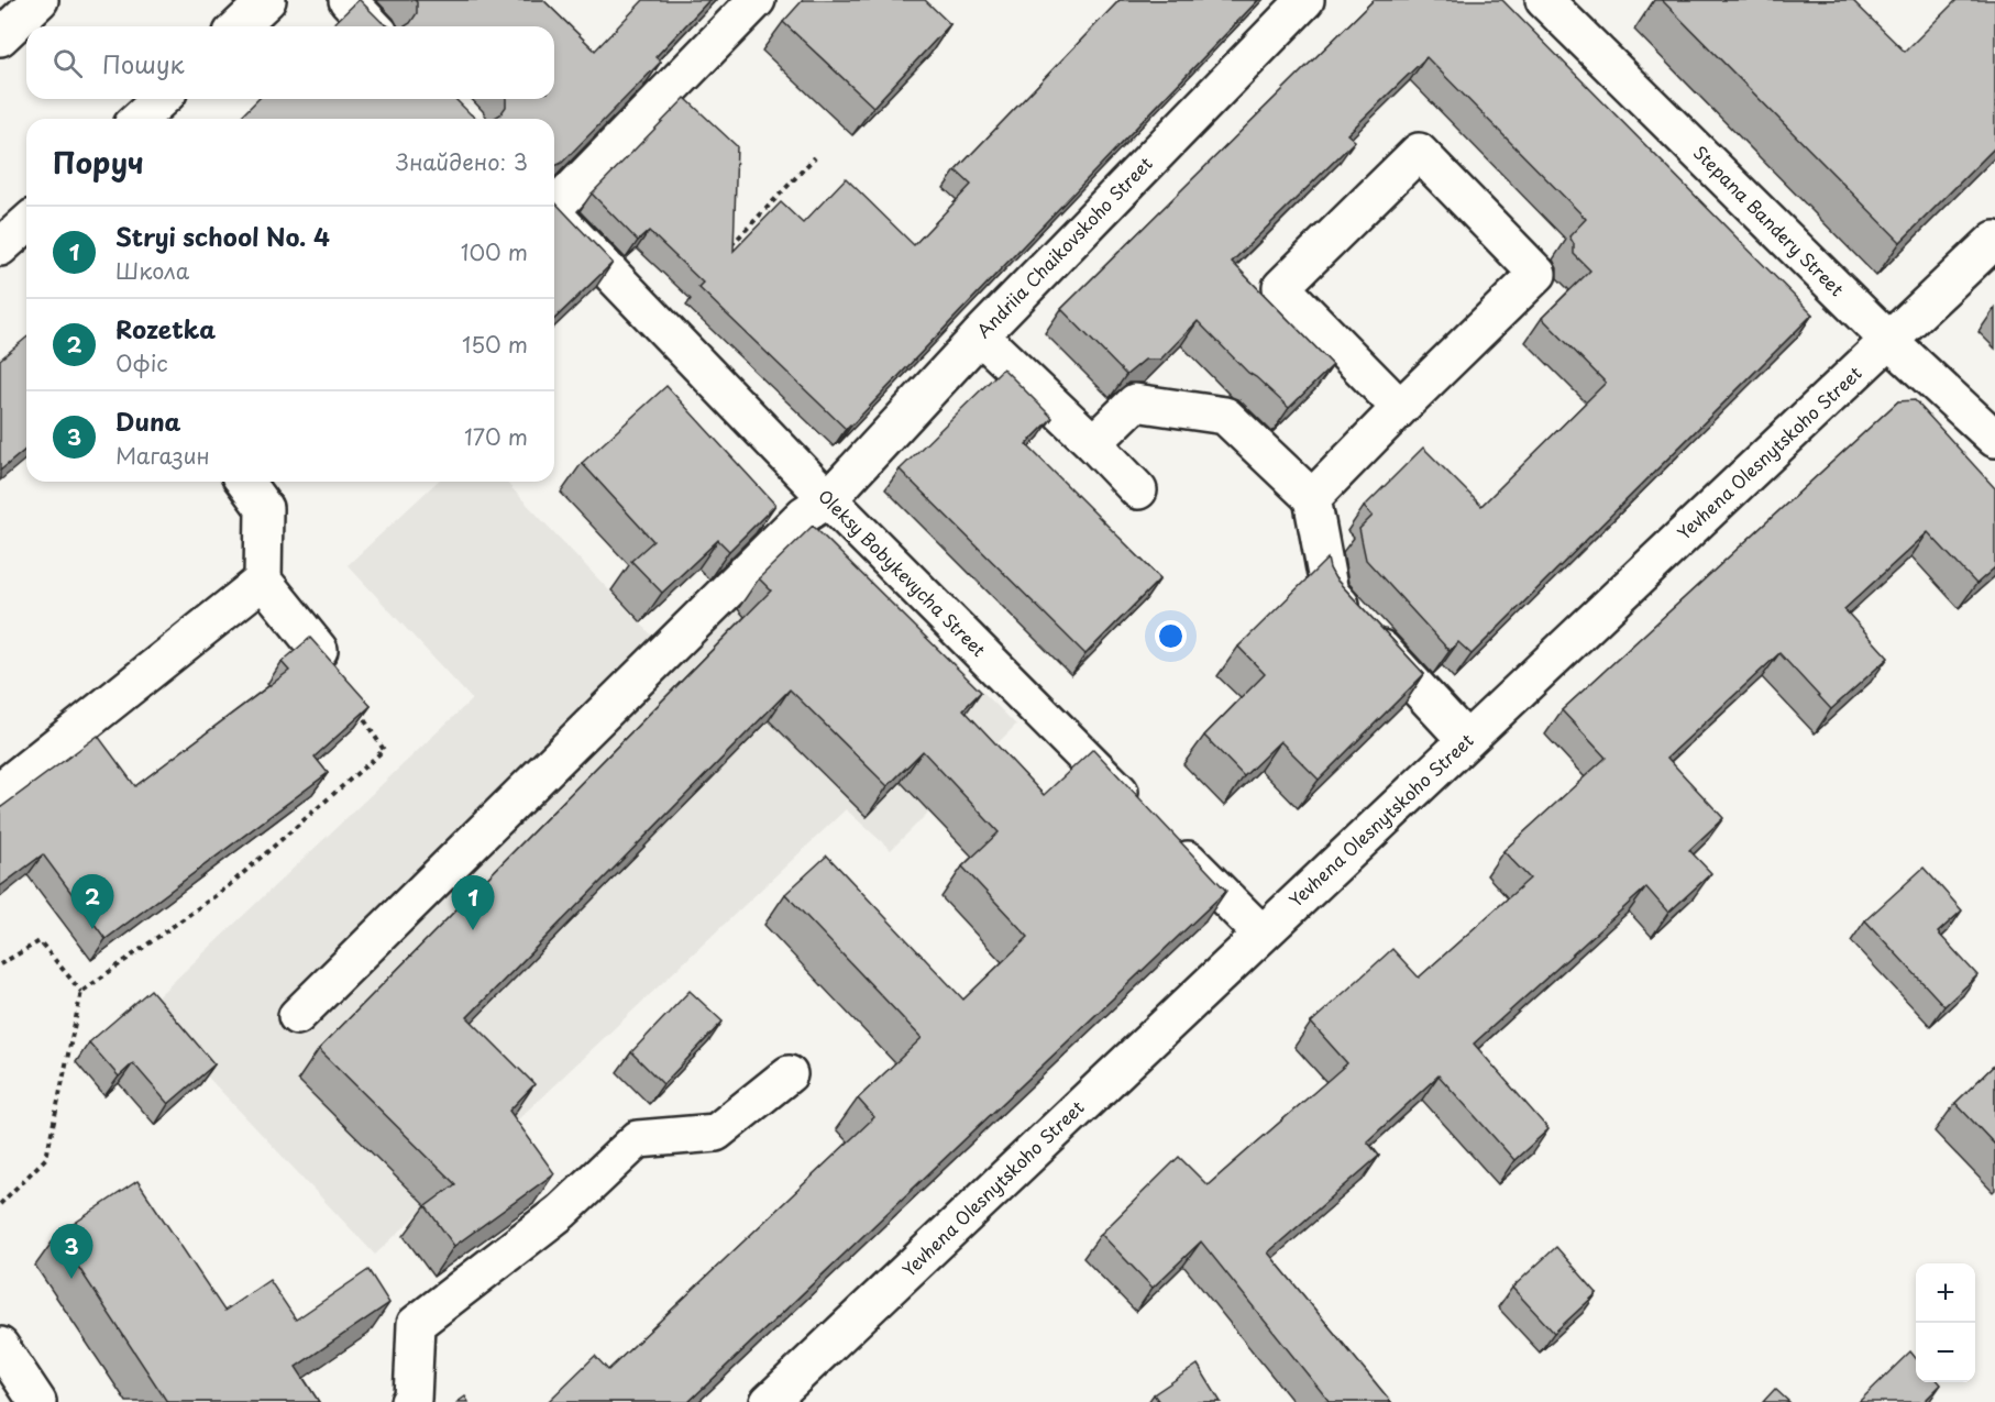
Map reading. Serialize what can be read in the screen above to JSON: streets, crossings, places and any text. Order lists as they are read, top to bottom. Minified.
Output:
{"streets":{"street":["Stepana Bandery Street","Andriia Chaikovskoho Street","Yevhena Olesnytskoho Street","Oleksy Bobykevycha Street"]},"crossings":[["Stepana Bandery Street","Yevhena Olesnytskoho Street"],["Andriia Chaikovskoho Street","Oleksy Bobykevycha Street"]],"page":{"search":"Пошук","heading":["Поруч","Знайдено: 3"],"list":[{"mark":"1","name":"Stryi school No. 4","note":"Школа","value":"100 m"},{"mark":"2","name":"Rozetka","note":"Офіс","value":"150 m"},{"mark":"3","name":"Duna","note":"Магазин","value":"170 m"}],"pins":["2","1","3"],"map_buttons":["+","−"]}}
